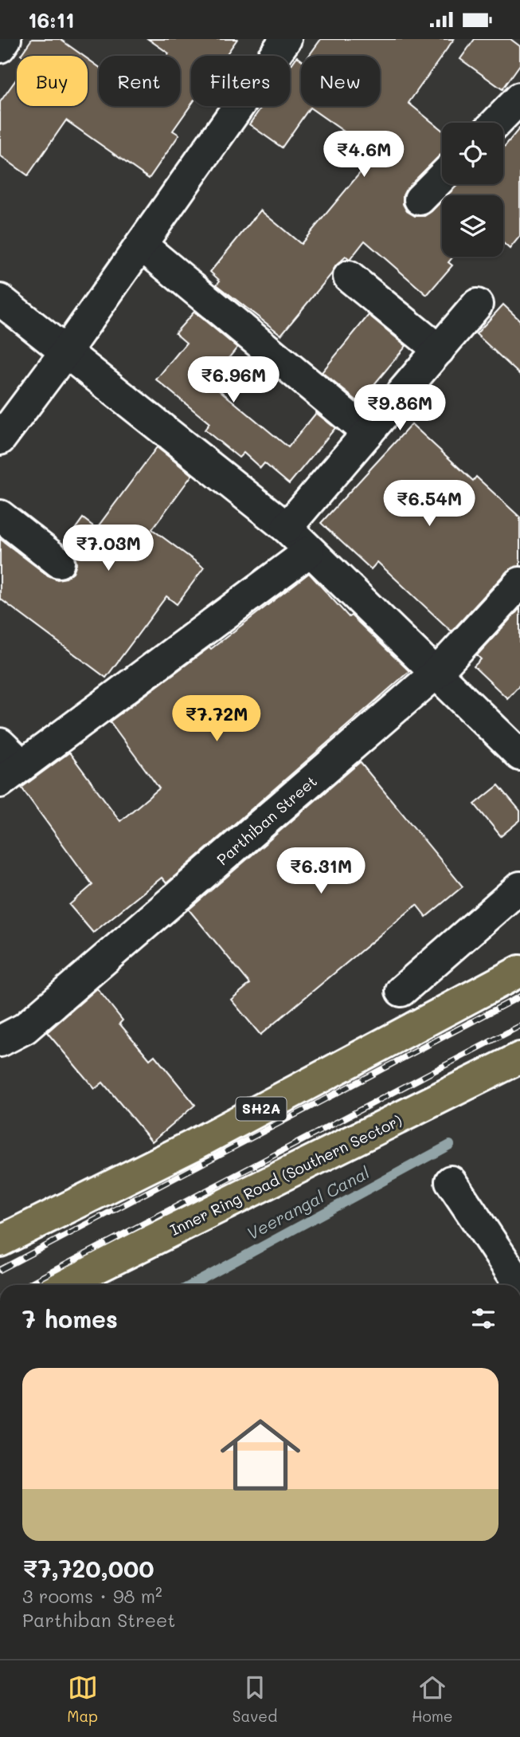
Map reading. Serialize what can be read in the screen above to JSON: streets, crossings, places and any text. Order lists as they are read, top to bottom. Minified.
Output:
{"streets":{"main road":["SH2A","Inner Ring Road (Southern Sector)"],"street":["Parthiban Street"]},"water":["Veerangal Canal"],"page":{"status":"16:11","chip":["Buy","Rent","Filters","New"],"price":["₹4.6M","₹6.96M","₹9.86M","₹6.54M","₹7.03M","₹7.72M","₹6.31M"],"heading":"7 homes","list":[{"name":"₹7,720,000","note":"3 rooms · 98 m² · Parthiban Street"}],"tabs":["Map","Saved","Home"]}}
